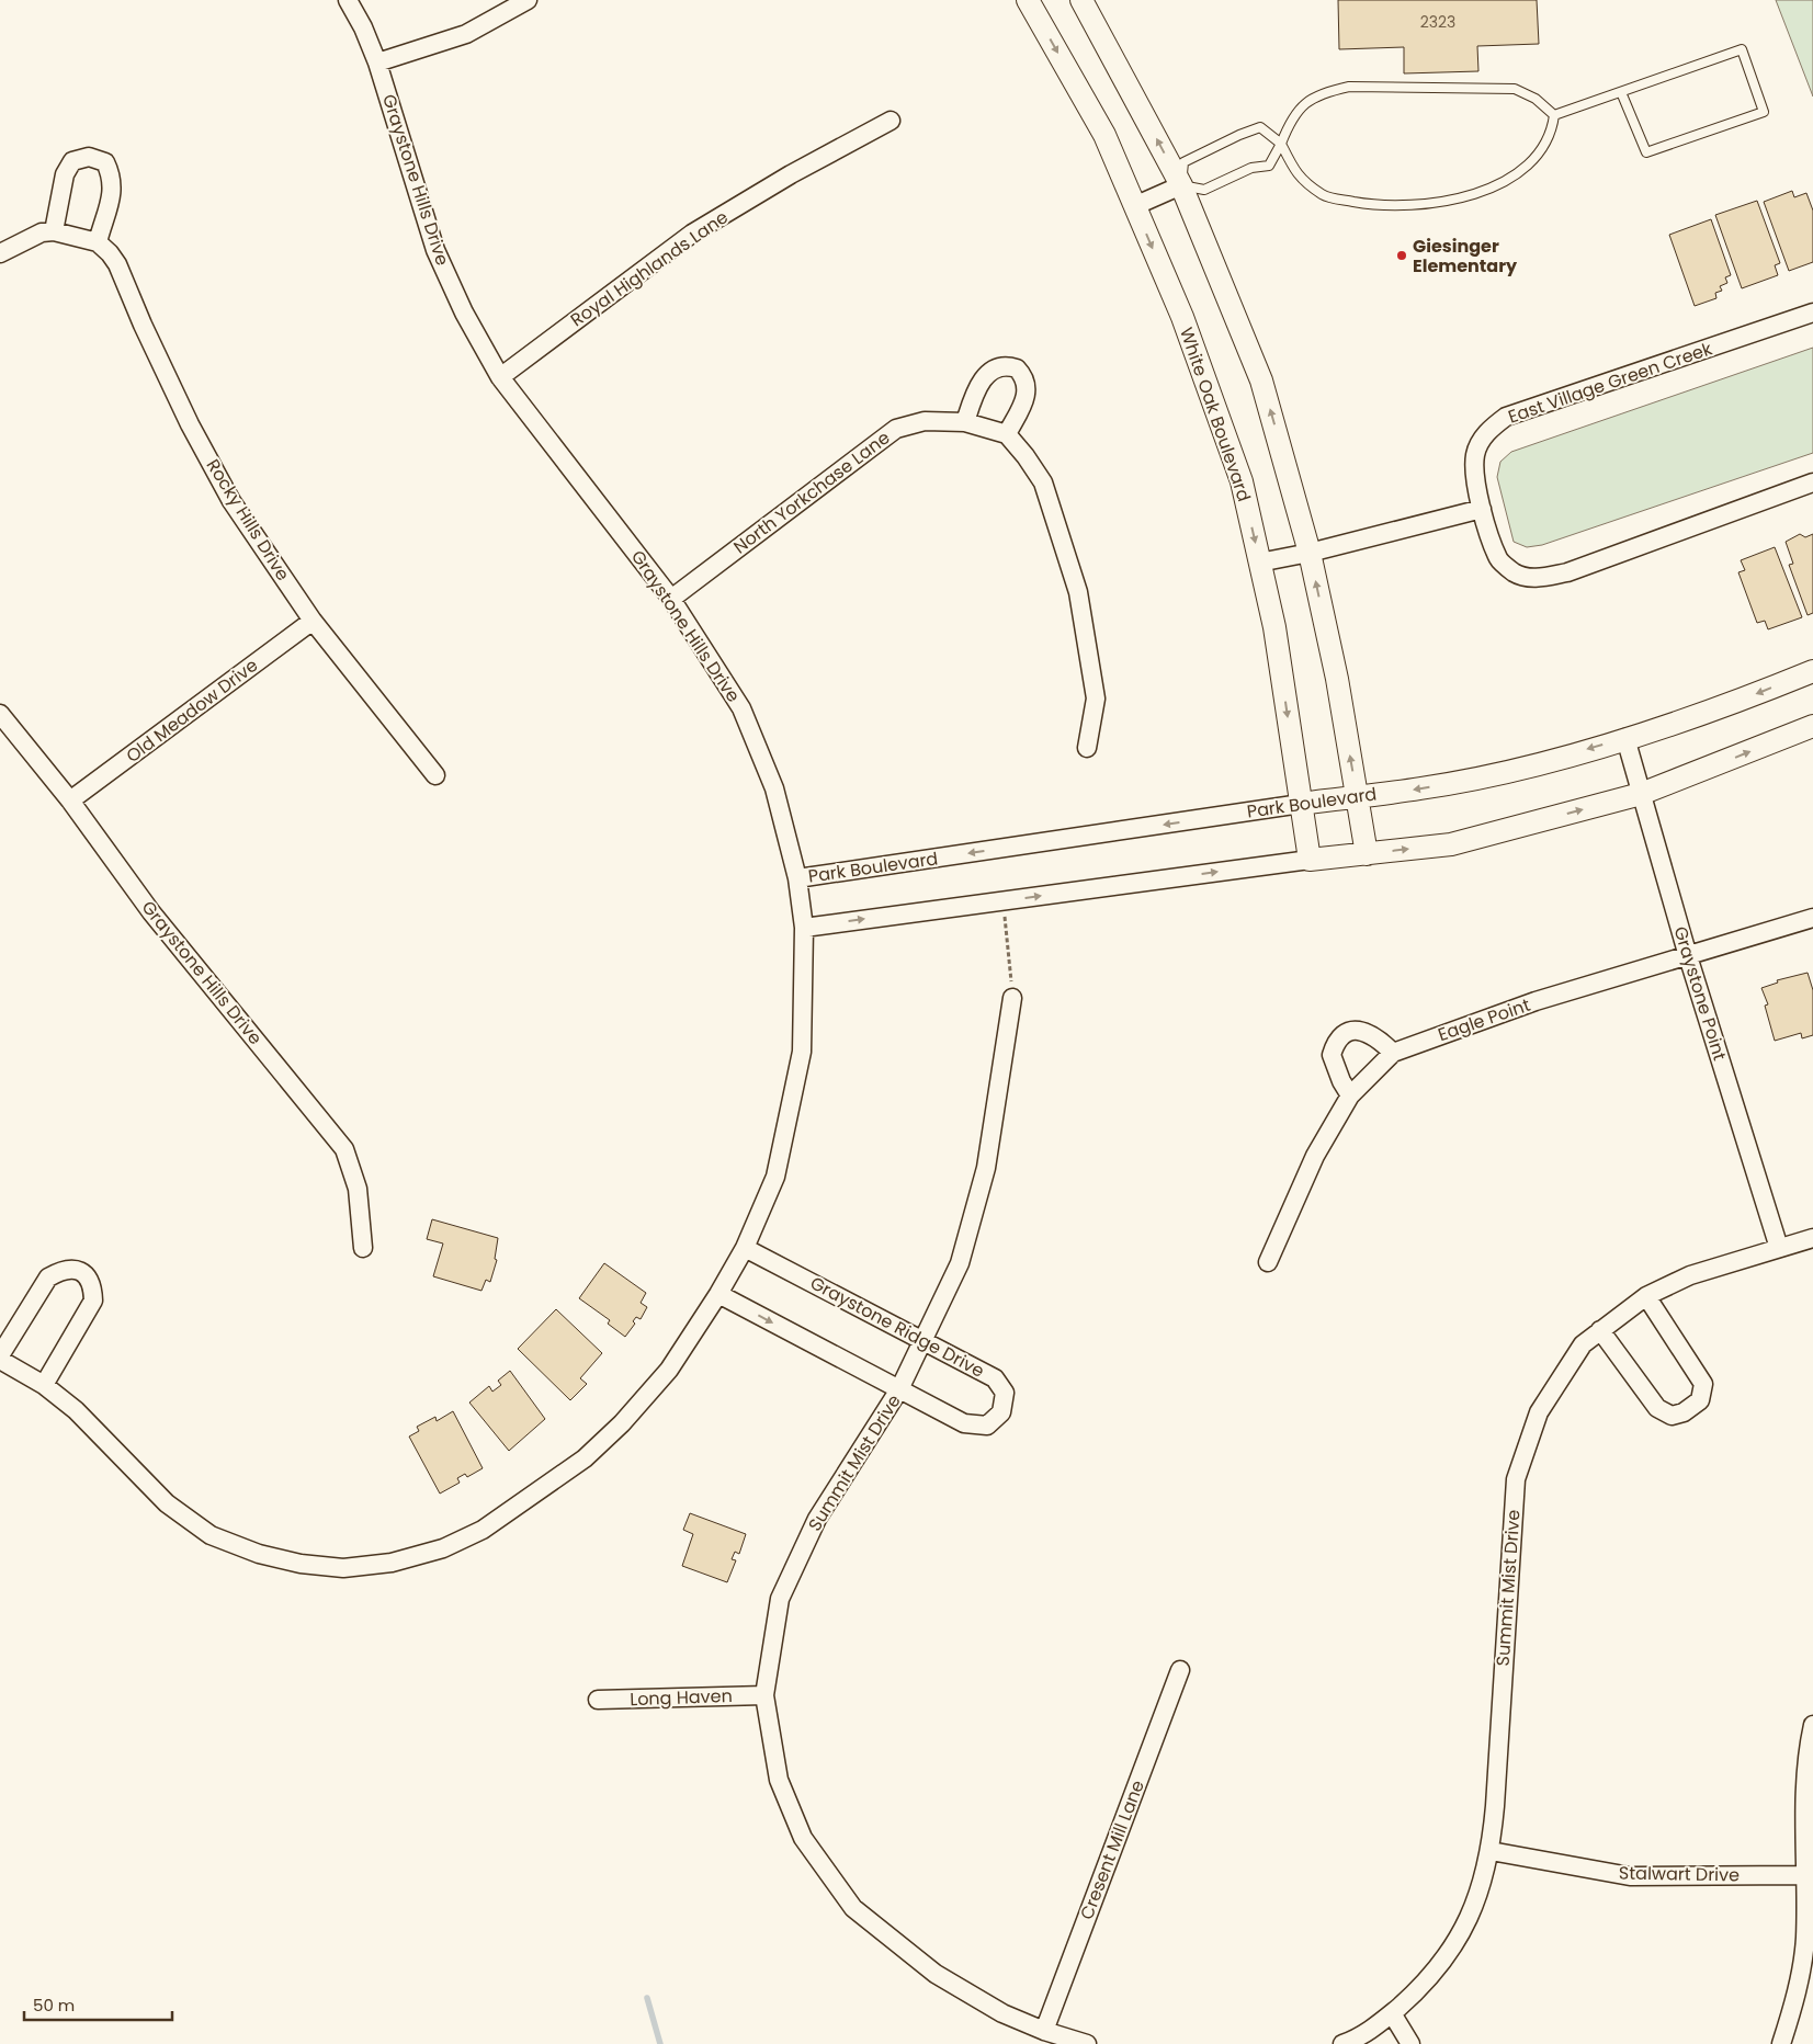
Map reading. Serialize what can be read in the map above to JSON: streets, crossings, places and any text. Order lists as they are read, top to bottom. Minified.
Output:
{"streets":{"street":["Graystone Hills Drive","Royal Highlands Lane","East Village Green Creek","White Oak Boulevard","North Yorkchase Lane","Rocky Hills Drive","Old Meadow Drive","Park Boulevard","Graystone Point","Eagle Point","Graystone Ridge Drive","Summit Mist Drive","Long Haven","Cresent Mill Lane","Stalwart Drive"]},"crossings":[["Graystone Hills Drive","Royal Highlands Lane"],["Graystone Hills Drive","North Yorkchase Lane"],["Graystone Hills Drive","Old Meadow Drive"],["Graystone Hills Drive","Park Boulevard"],["Graystone Hills Drive","Graystone Ridge Drive"],["White Oak Boulevard","Park Boulevard"],["Rocky Hills Drive","Old Meadow Drive"],["Park Boulevard","Graystone Point"],["Graystone Point","Eagle Point"],["Graystone Point","Summit Mist Drive"],["Graystone Ridge Drive","Summit Mist Drive"],["Summit Mist Drive","Long Haven"],["Summit Mist Drive","Cresent Mill Lane"],["Summit Mist Drive","Stalwart Drive"]],"places":["Giesinger Elementary"],"house_numbers":["2323"],"scale_bar":"50 m"}
